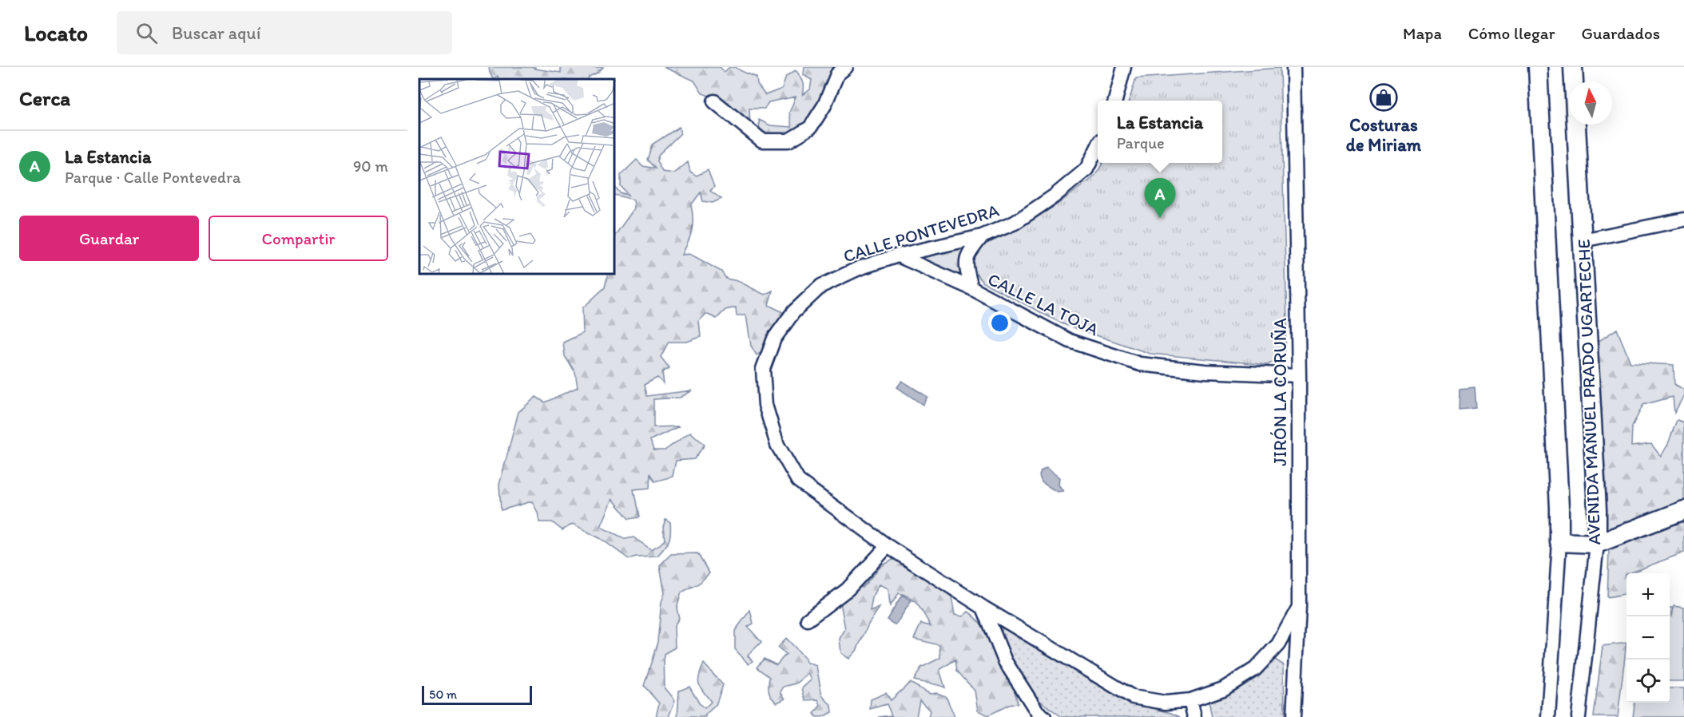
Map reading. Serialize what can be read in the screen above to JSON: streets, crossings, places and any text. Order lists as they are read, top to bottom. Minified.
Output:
{"streets":{"street":["CALLE PONTEVEDRA","CALLE LA TOJA","JIRÓN LA CORUÑA","AVENIDA MANUEL PRADO UGARTECHE"]},"crossings":[["CALLE PONTEVEDRA","CALLE LA TOJA"],["CALLE PONTEVEDRA","JIRÓN LA CORUÑA"],["CALLE LA TOJA","JIRÓN LA CORUÑA"]],"places":{"shop":["Costuras de Miriam"]},"scale_bar":"50 m","north":"top","page":{"header":"Locato","search":"Buscar aquí","nav":["Mapa","Cómo llegar","Guardados"],"heading":"Cerca","popup":["La Estancia","Parque"],"list":[{"mark":"A","name":"La Estancia","note":"Parque · Calle Pontevedra","value":"90 m"}],"pins":"A","buttons":["Guardar","Compartir"],"map_buttons":["+","−"],"scale":"50 m"}}
